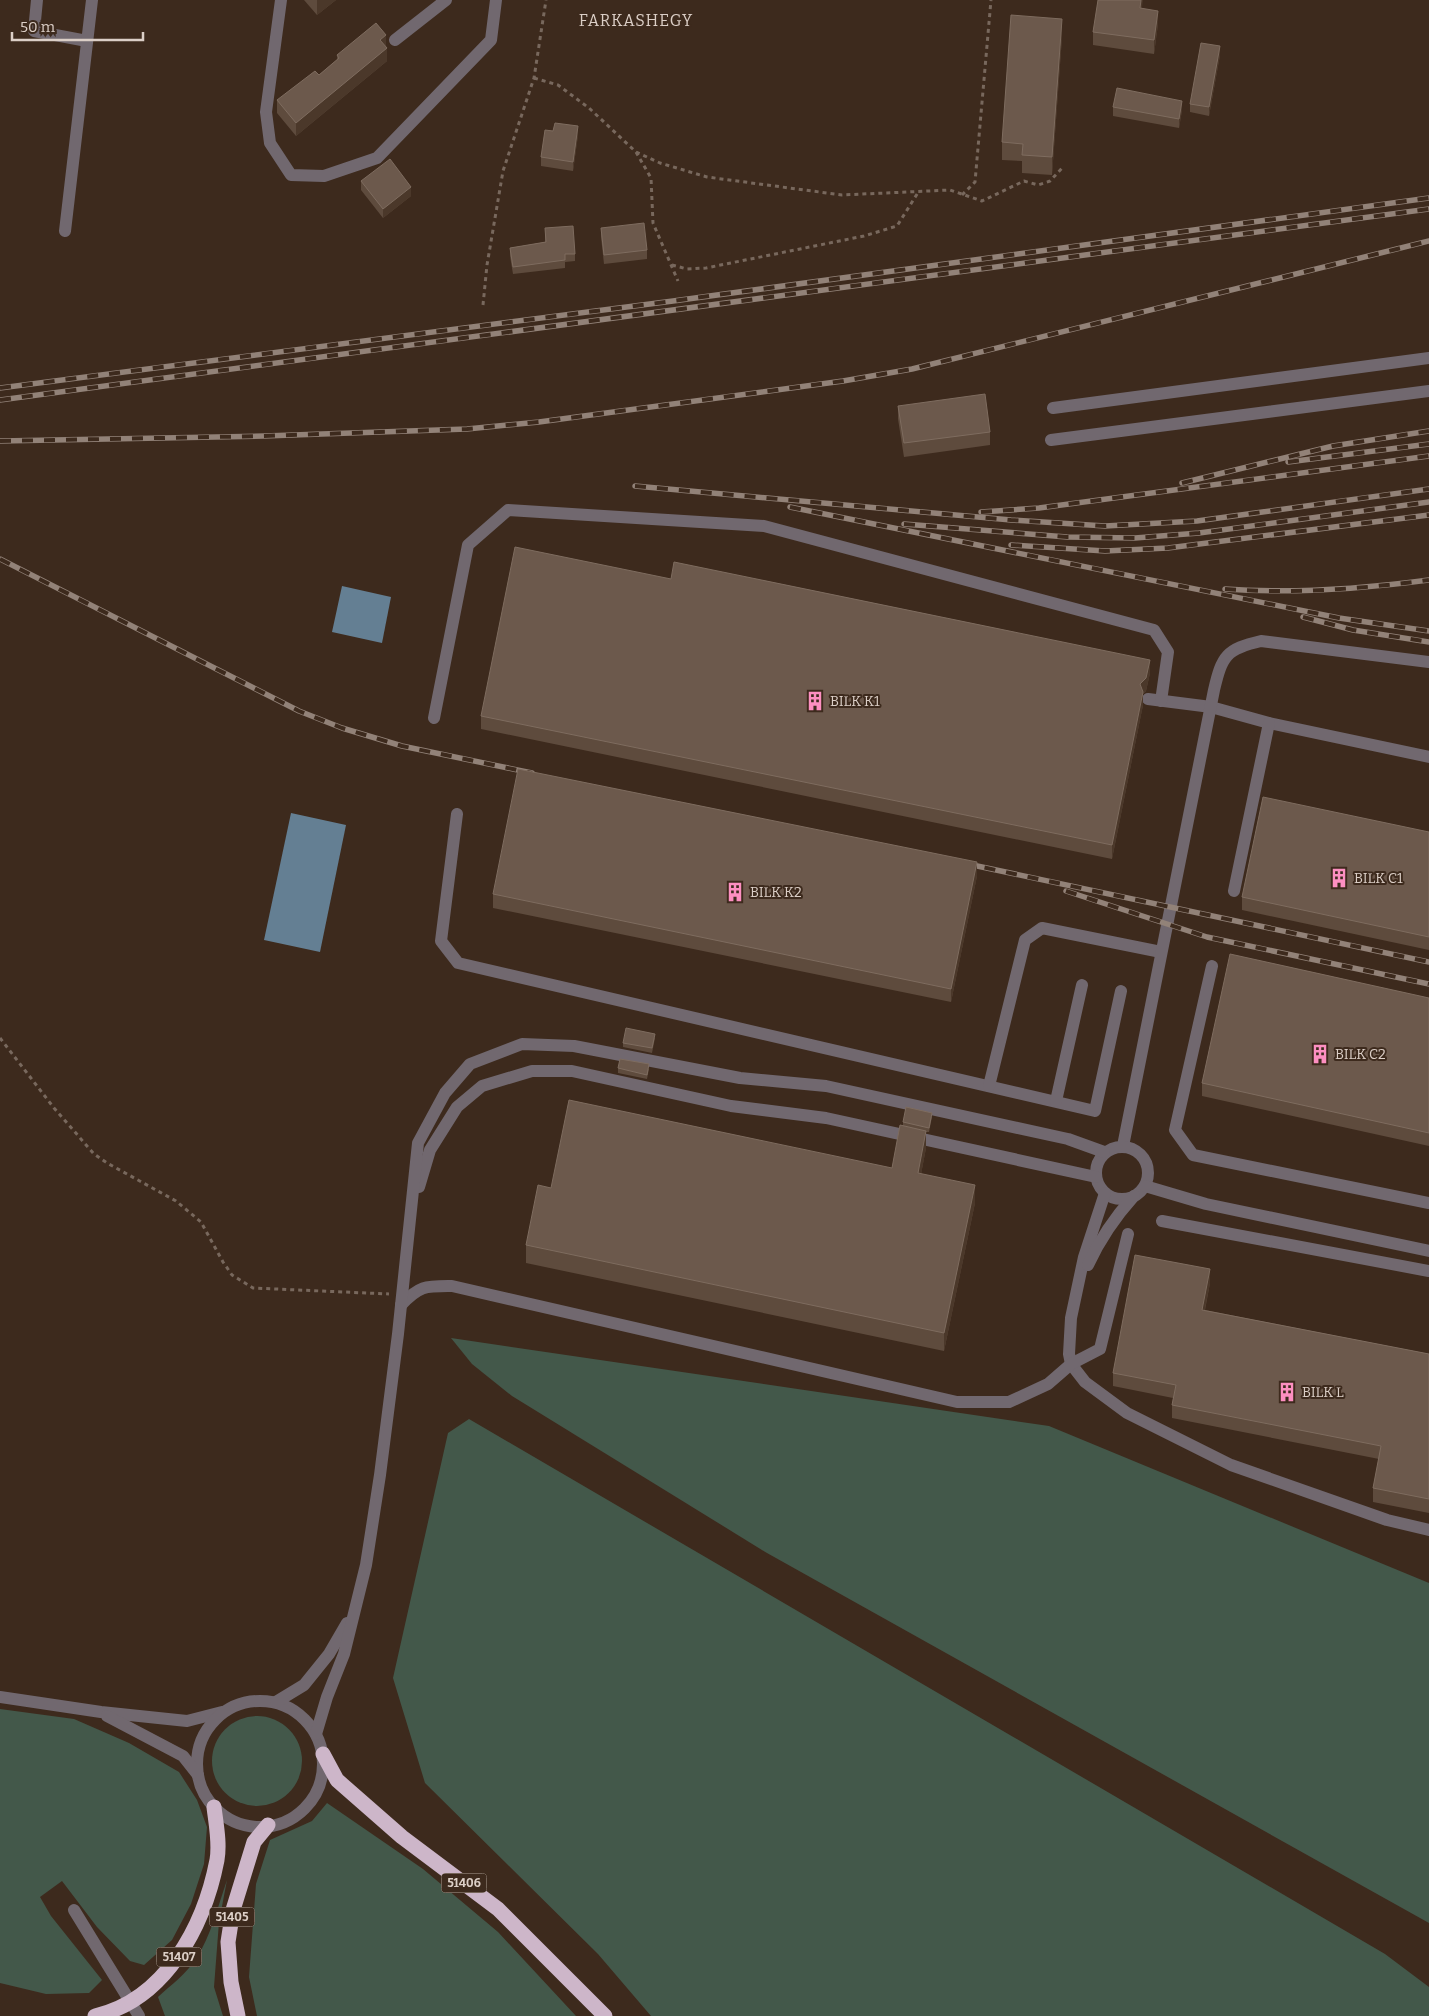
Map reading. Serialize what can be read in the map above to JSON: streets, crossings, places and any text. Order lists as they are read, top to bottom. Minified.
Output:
{"streets":{"highway":["51406","51405","51407"]},"crossings":[["51406","51405"],["51406","51407"],["51405","51407"]],"districts":["FARKASHEGY"],"places":{"building":["BILK K1","BILK C1","BILK K2","BILK C2","BILK L"]},"scale_bar":"50 m"}
